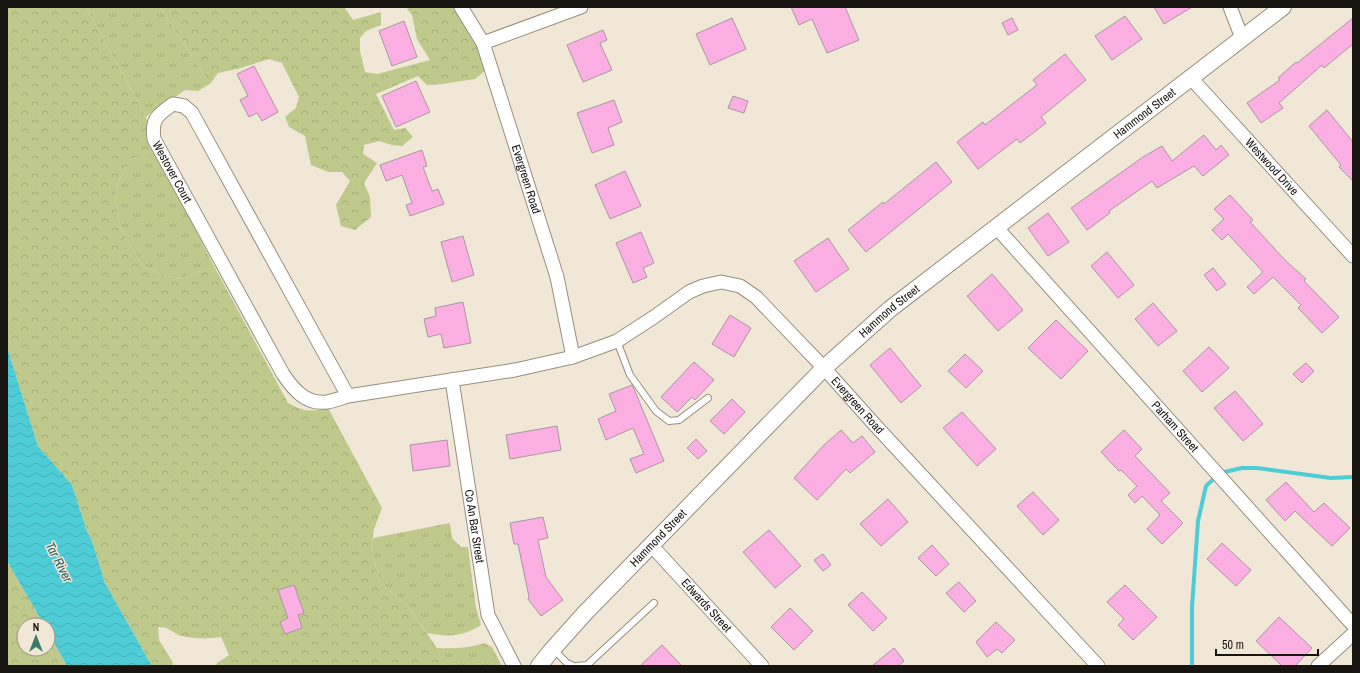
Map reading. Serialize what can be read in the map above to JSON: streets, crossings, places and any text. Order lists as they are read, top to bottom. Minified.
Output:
{"streets":{"street":["Hammond Street","Westwood Drive","Westover Court","Evergreen Road","Parham Street","Co An Bar Street","Edwards Street"]},"crossings":[["Hammond Street","Westwood Drive"],["Hammond Street","Evergreen Road"],["Hammond Street","Parham Street"],["Hammond Street","Edwards Street"],["Westover Court","Evergreen Road"],["Evergreen Road","Co An Bar Street"]],"water":["Tar River"],"scale_bar":"50 m","north":"top"}
